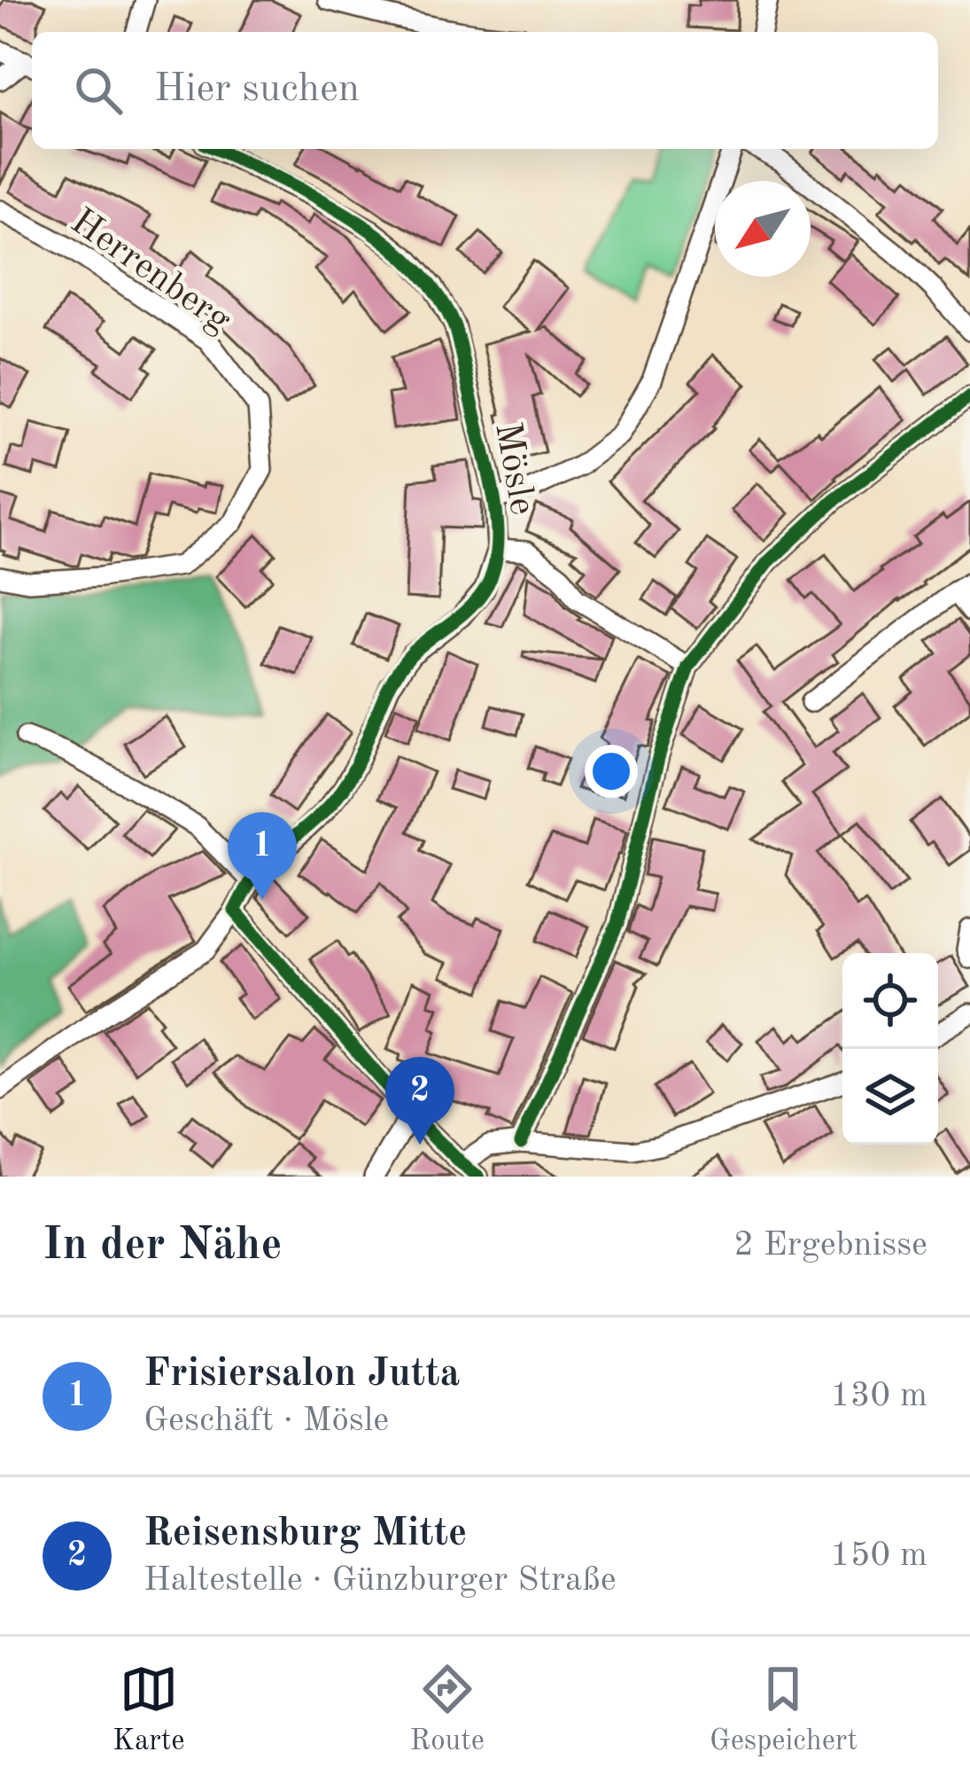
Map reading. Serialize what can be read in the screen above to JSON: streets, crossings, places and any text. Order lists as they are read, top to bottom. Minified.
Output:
{"streets":{"street":["Herrenberg","Mösle"]},"north":"bottom left","page":{"search":"Hier suchen","pins":["1","2"],"heading":["In der Nähe","2 Ergebnisse"],"list":[{"mark":"1","name":"Frisiersalon Jutta","note":"Geschäft · Mösle","value":"130 m"},{"mark":"2","name":"Reisensburg Mitte","note":"Haltestelle · Günzburger Straße","value":"150 m"}],"nav":["Karte","Route","Gespeichert"]}}
